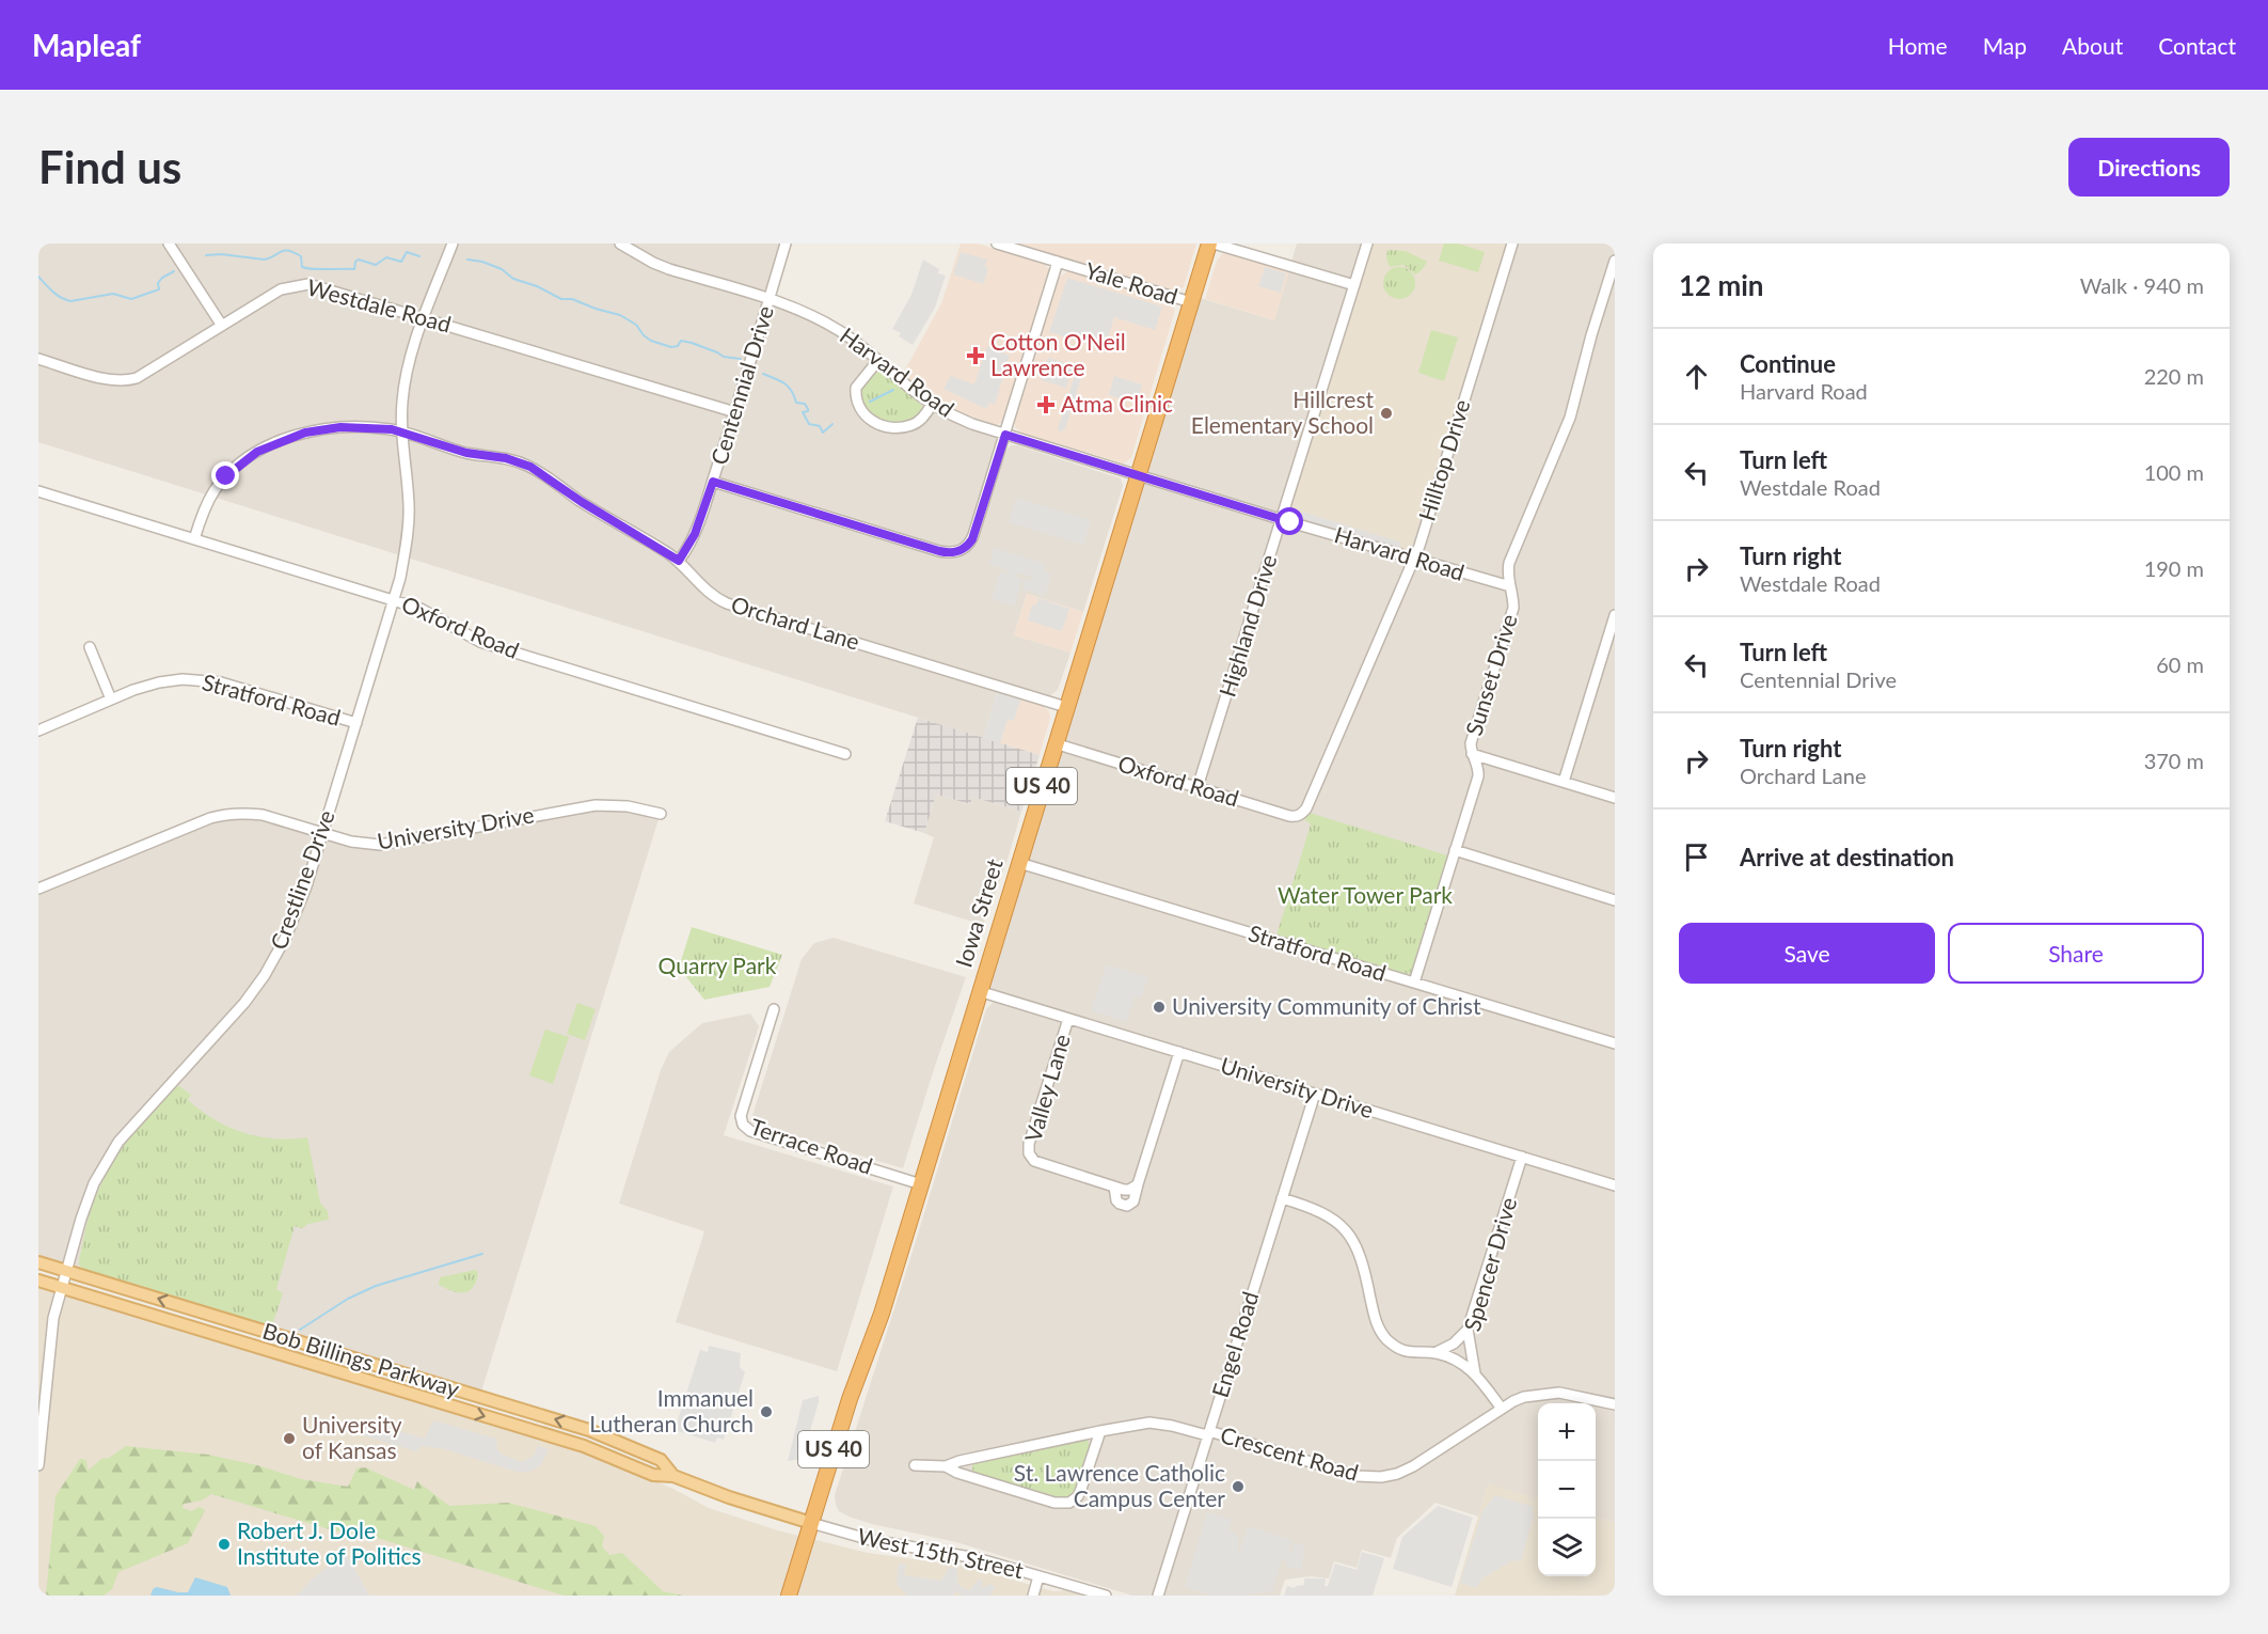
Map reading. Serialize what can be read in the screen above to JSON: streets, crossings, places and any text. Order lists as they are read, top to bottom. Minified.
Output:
{"streets":{"highway":["US 40","Iowa Street"],"main road":["Bob Billings Parkway"],"street":["Yale Road","Westdale Road","Harvard Road","Centennial Drive","Hilltop Drive","Orchard Lane","Highland Drive","Oxford Road","Sunset Drive","Stratford Road","University Drive","Crestline Drive","Valley Lane","Terrace Road","Spencer Drive","Engel Road","Crescent Road","West 15th Street"]},"crossings":[["Yale Road","Iowa Street"],["Westdale Road","Centennial Drive"],["Westdale Road","Crestline Drive"],["Harvard Road","Centennial Drive"],["Harvard Road","Hilltop Drive"],["Harvard Road","Highland Drive"],["Harvard Road","Sunset Drive"],["Harvard Road","Iowa Street"],["Centennial Drive","Orchard Lane"],["Hilltop Drive","Oxford Road"],["Orchard Lane","Oxford Road"],["Orchard Lane","Crestline Drive"],["Orchard Lane","Iowa Street"],["Highland Drive","Oxford Road"],["Oxford Road","Crestline Drive"],["Oxford Road","Iowa Street"],["Sunset Drive","Stratford Road"],["Stratford Road","Crestline Drive"],["Stratford Road","Iowa Street"],["University Drive","Crestline Drive"],["University Drive","Iowa Street"],["University Drive","Valley Lane"],["University Drive","Spencer Drive"],["University Drive","Engel Road"],["Crestline Drive","Bob Billings Parkway"],["Iowa Street","Terrace Road"],["Iowa Street","Bob Billings Parkway"],["Iowa Street","West 15th Street"],["Engel Road","Crescent Road"],["Bob Billings Parkway","West 15th Street"]],"parks":["Water Tower Park","Quarry Park"],"places":{"health":["Cotton O'Neil Lawrence","Atma Clinic"],"other":["Hillcrest Elementary School","University Community of Christ","Immanuel Lutheran Church","University of Kansas","St. Lawrence Catholic Campus Center","Robert J. Dole Institute of Politics"]},"page":{"header":"Mapleaf","nav":["Home","Map","About","Contact"],"buttons":["Directions",["Save","Share"]],"title":"Find us","heading":["12 min","Walk · 940 m"],"list":[["Continue","Harvard Road","220 m"],["Turn left","Westdale Road","100 m"],["Turn right","Westdale Road","190 m"],["Turn left","Centennial Drive","60 m"],["Turn right","Orchard Lane","370 m"],"Arrive at destination"],"map_buttons":["+","−"]}}
